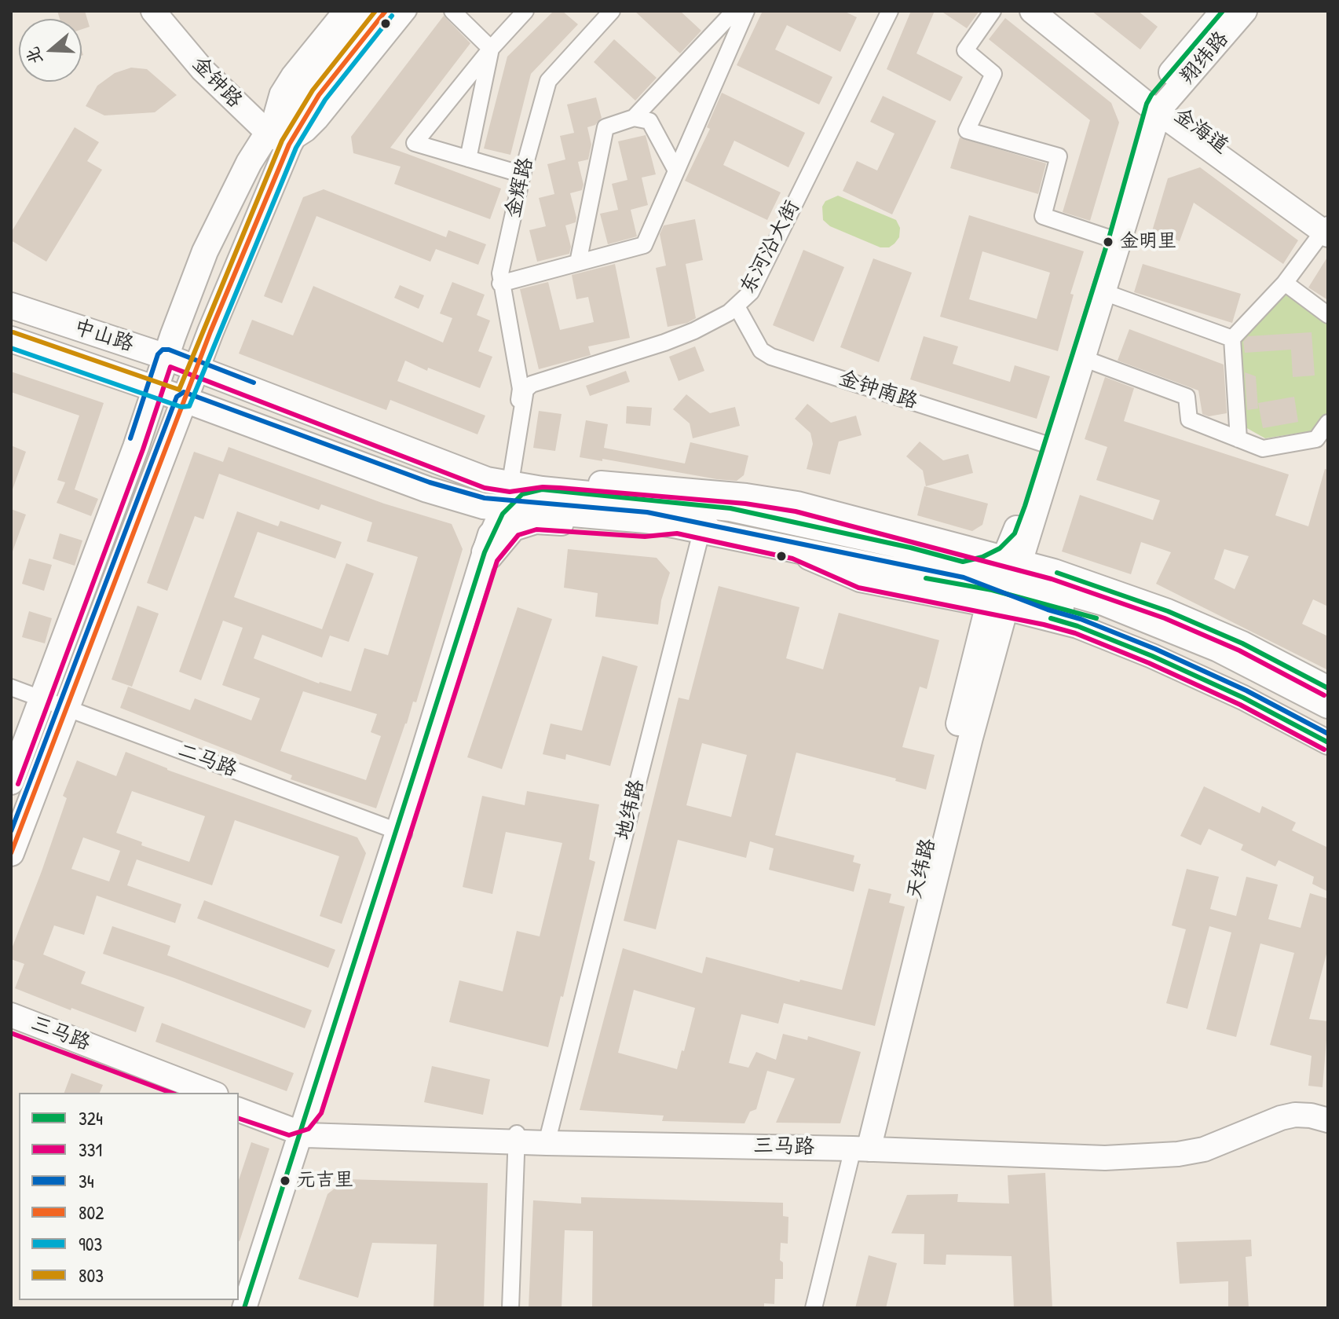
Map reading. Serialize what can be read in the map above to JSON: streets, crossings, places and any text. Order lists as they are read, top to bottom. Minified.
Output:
{"streets":{"main road":["中山路"],"street":["翔纬路","金钟路","金海道","金辉路","东河沿大街","金钟南路","二马路","地纬路","天纬路","三马路"]},"crossings":[["翔纬路","金海道"],["翔纬路","中山路"],["翔纬路","金钟南路"],["翔纬路","天纬路"],["金辉路","东河沿大街"],["金辉路","中山路"],["东河沿大街","中山路"],["东河沿大街","金钟南路"],["中山路","地纬路"],["中山路","天纬路"],["地纬路","三马路"],["天纬路","三马路"]],"places":["金明里","元吉里"],"lines":["transit line 324","transit line 802","transit line 803","transit line 903","transit line 34","transit line 331"],"legend":["324","331","34","802","903","803"],"north":"left"}
